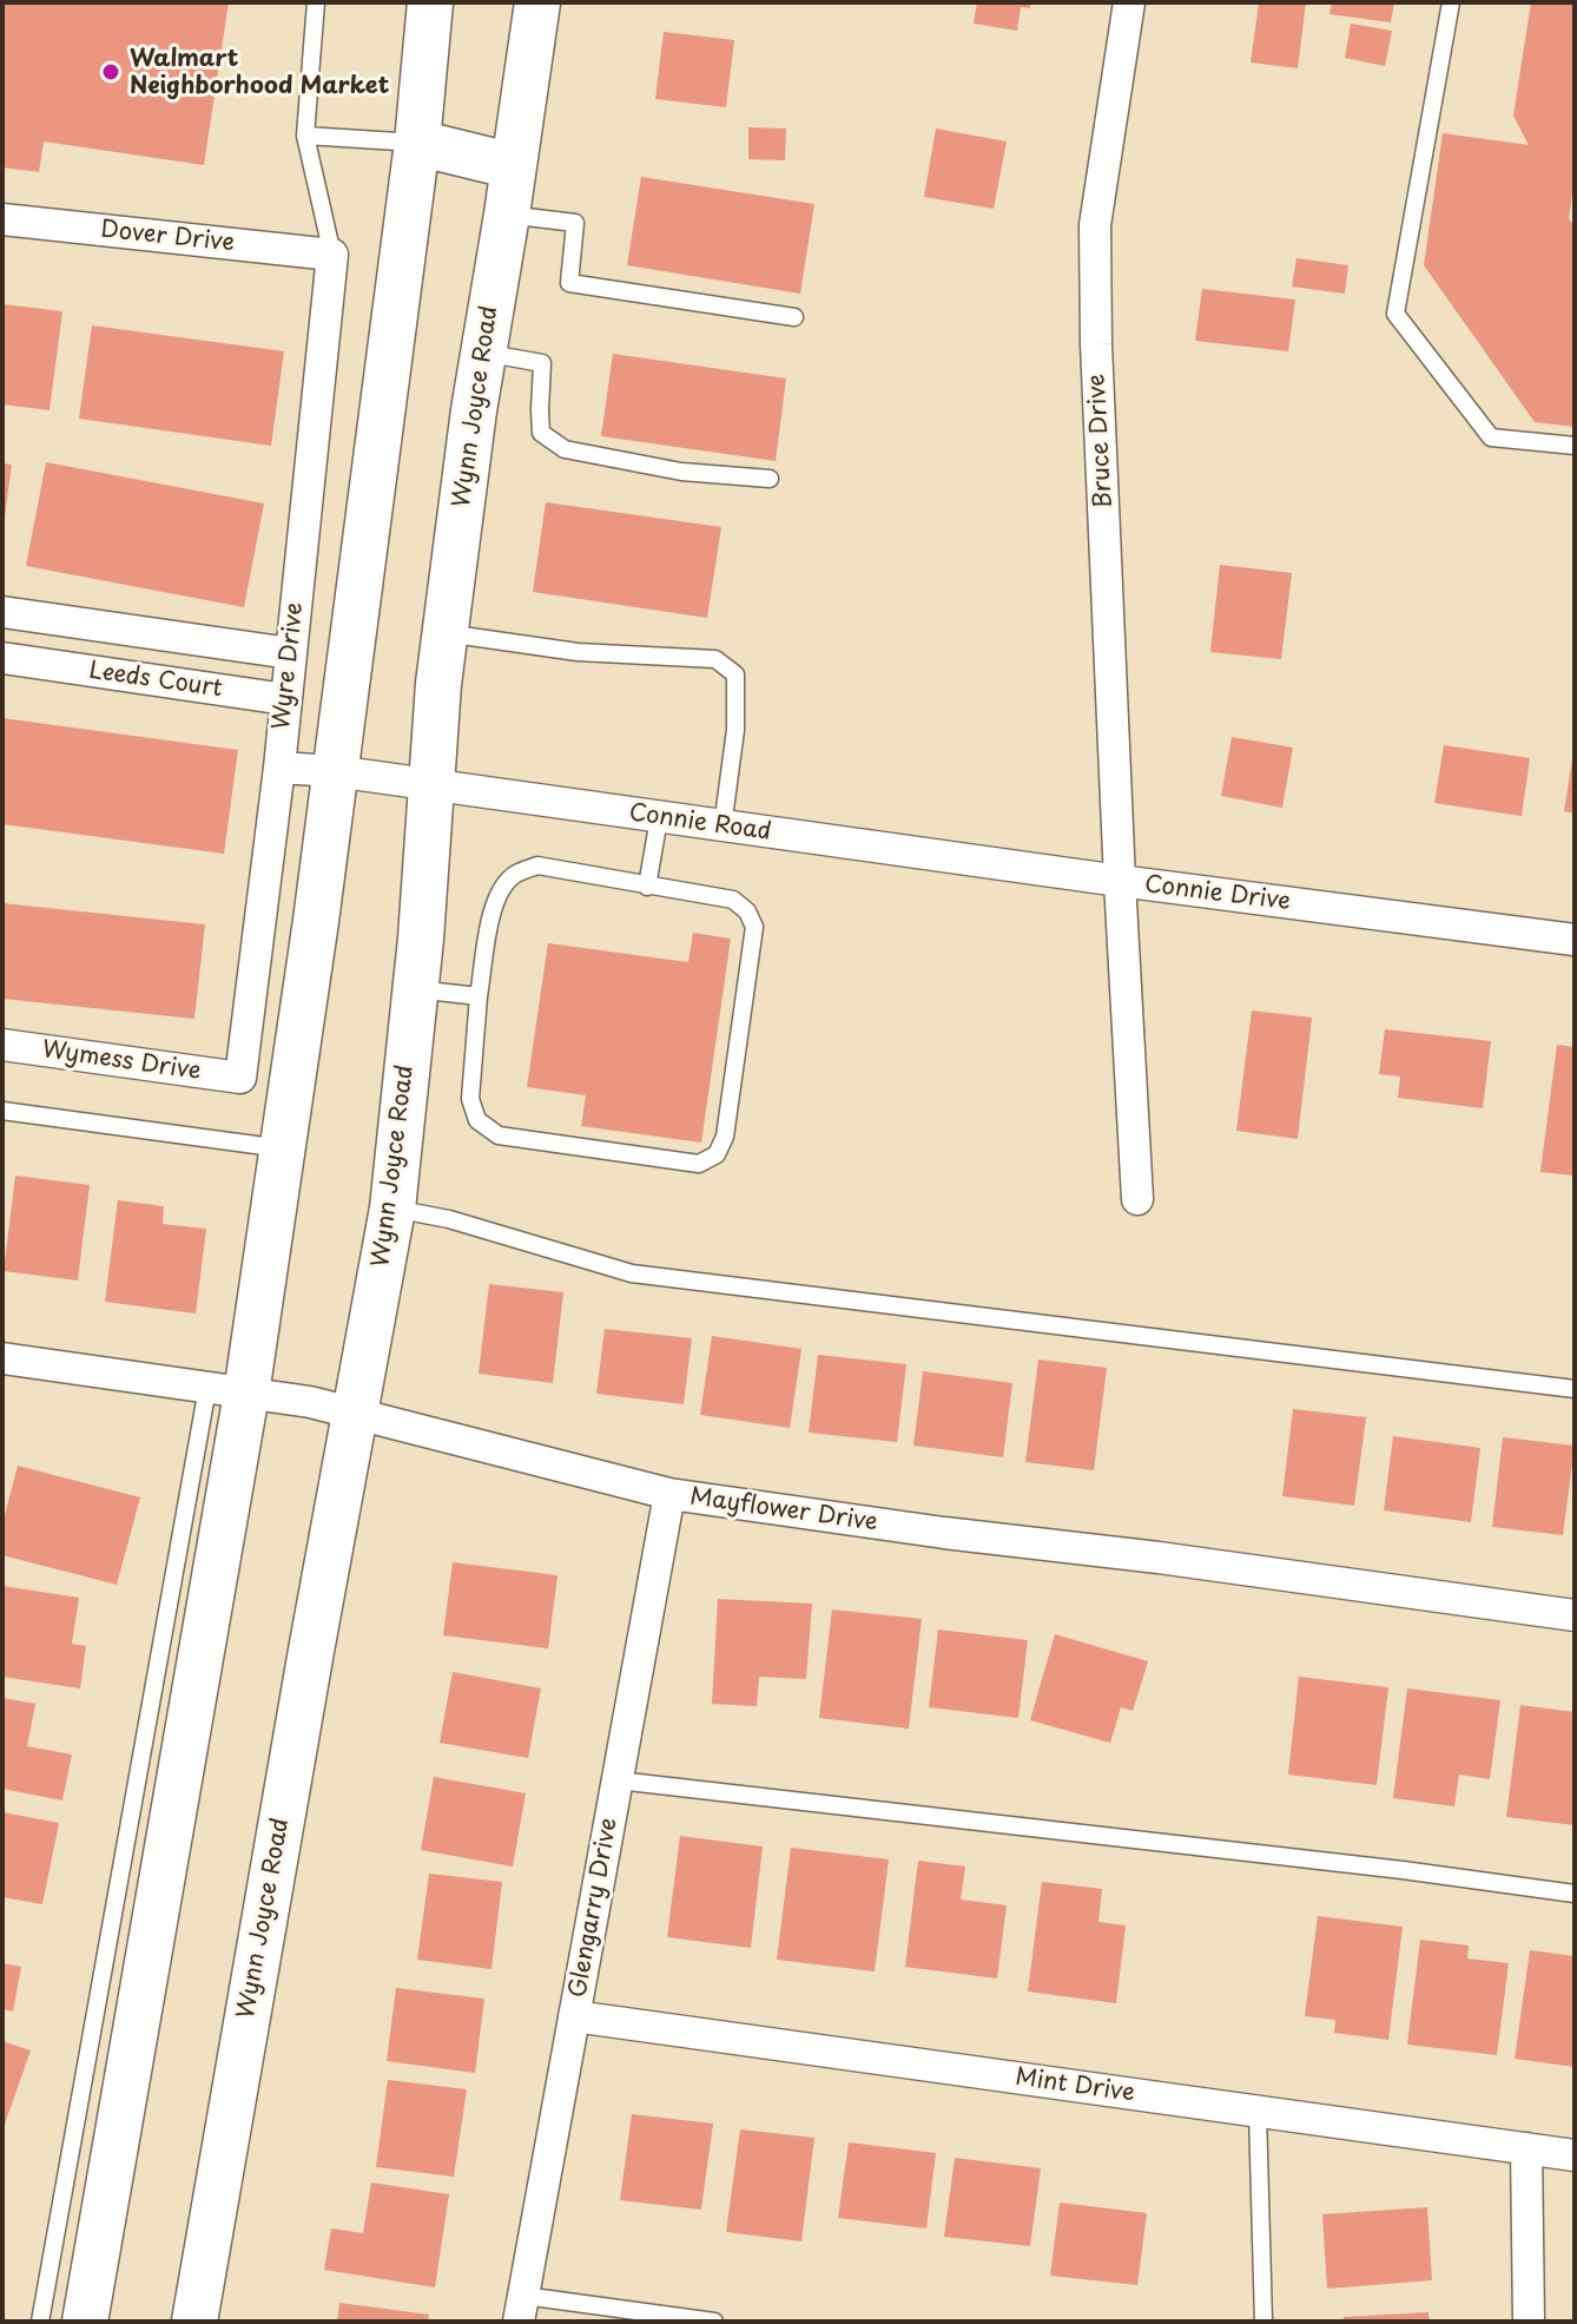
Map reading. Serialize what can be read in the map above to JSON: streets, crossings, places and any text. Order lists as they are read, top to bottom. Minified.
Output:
{"streets":{"main road":["Wynn Joyce Road"],"street":["Dover Drive","Bruce Drive","Wyre Drive","Leeds Court","Connie Road","Connie Drive","Wymess Drive","Mayflower Drive","Glengarry Drive","Mint Drive"]},"crossings":[["Dover Drive","Wyre Drive"],["Wynn Joyce Road","Connie Road"],["Wynn Joyce Road","Mayflower Drive"],["Bruce Drive","Connie Road"],["Bruce Drive","Connie Drive"],["Wyre Drive","Leeds Court"],["Wyre Drive","Connie Road"],["Wyre Drive","Wymess Drive"],["Connie Road","Connie Drive"],["Mayflower Drive","Glengarry Drive"],["Glengarry Drive","Mint Drive"]],"places":["Walmart Neighborhood Market"]}
